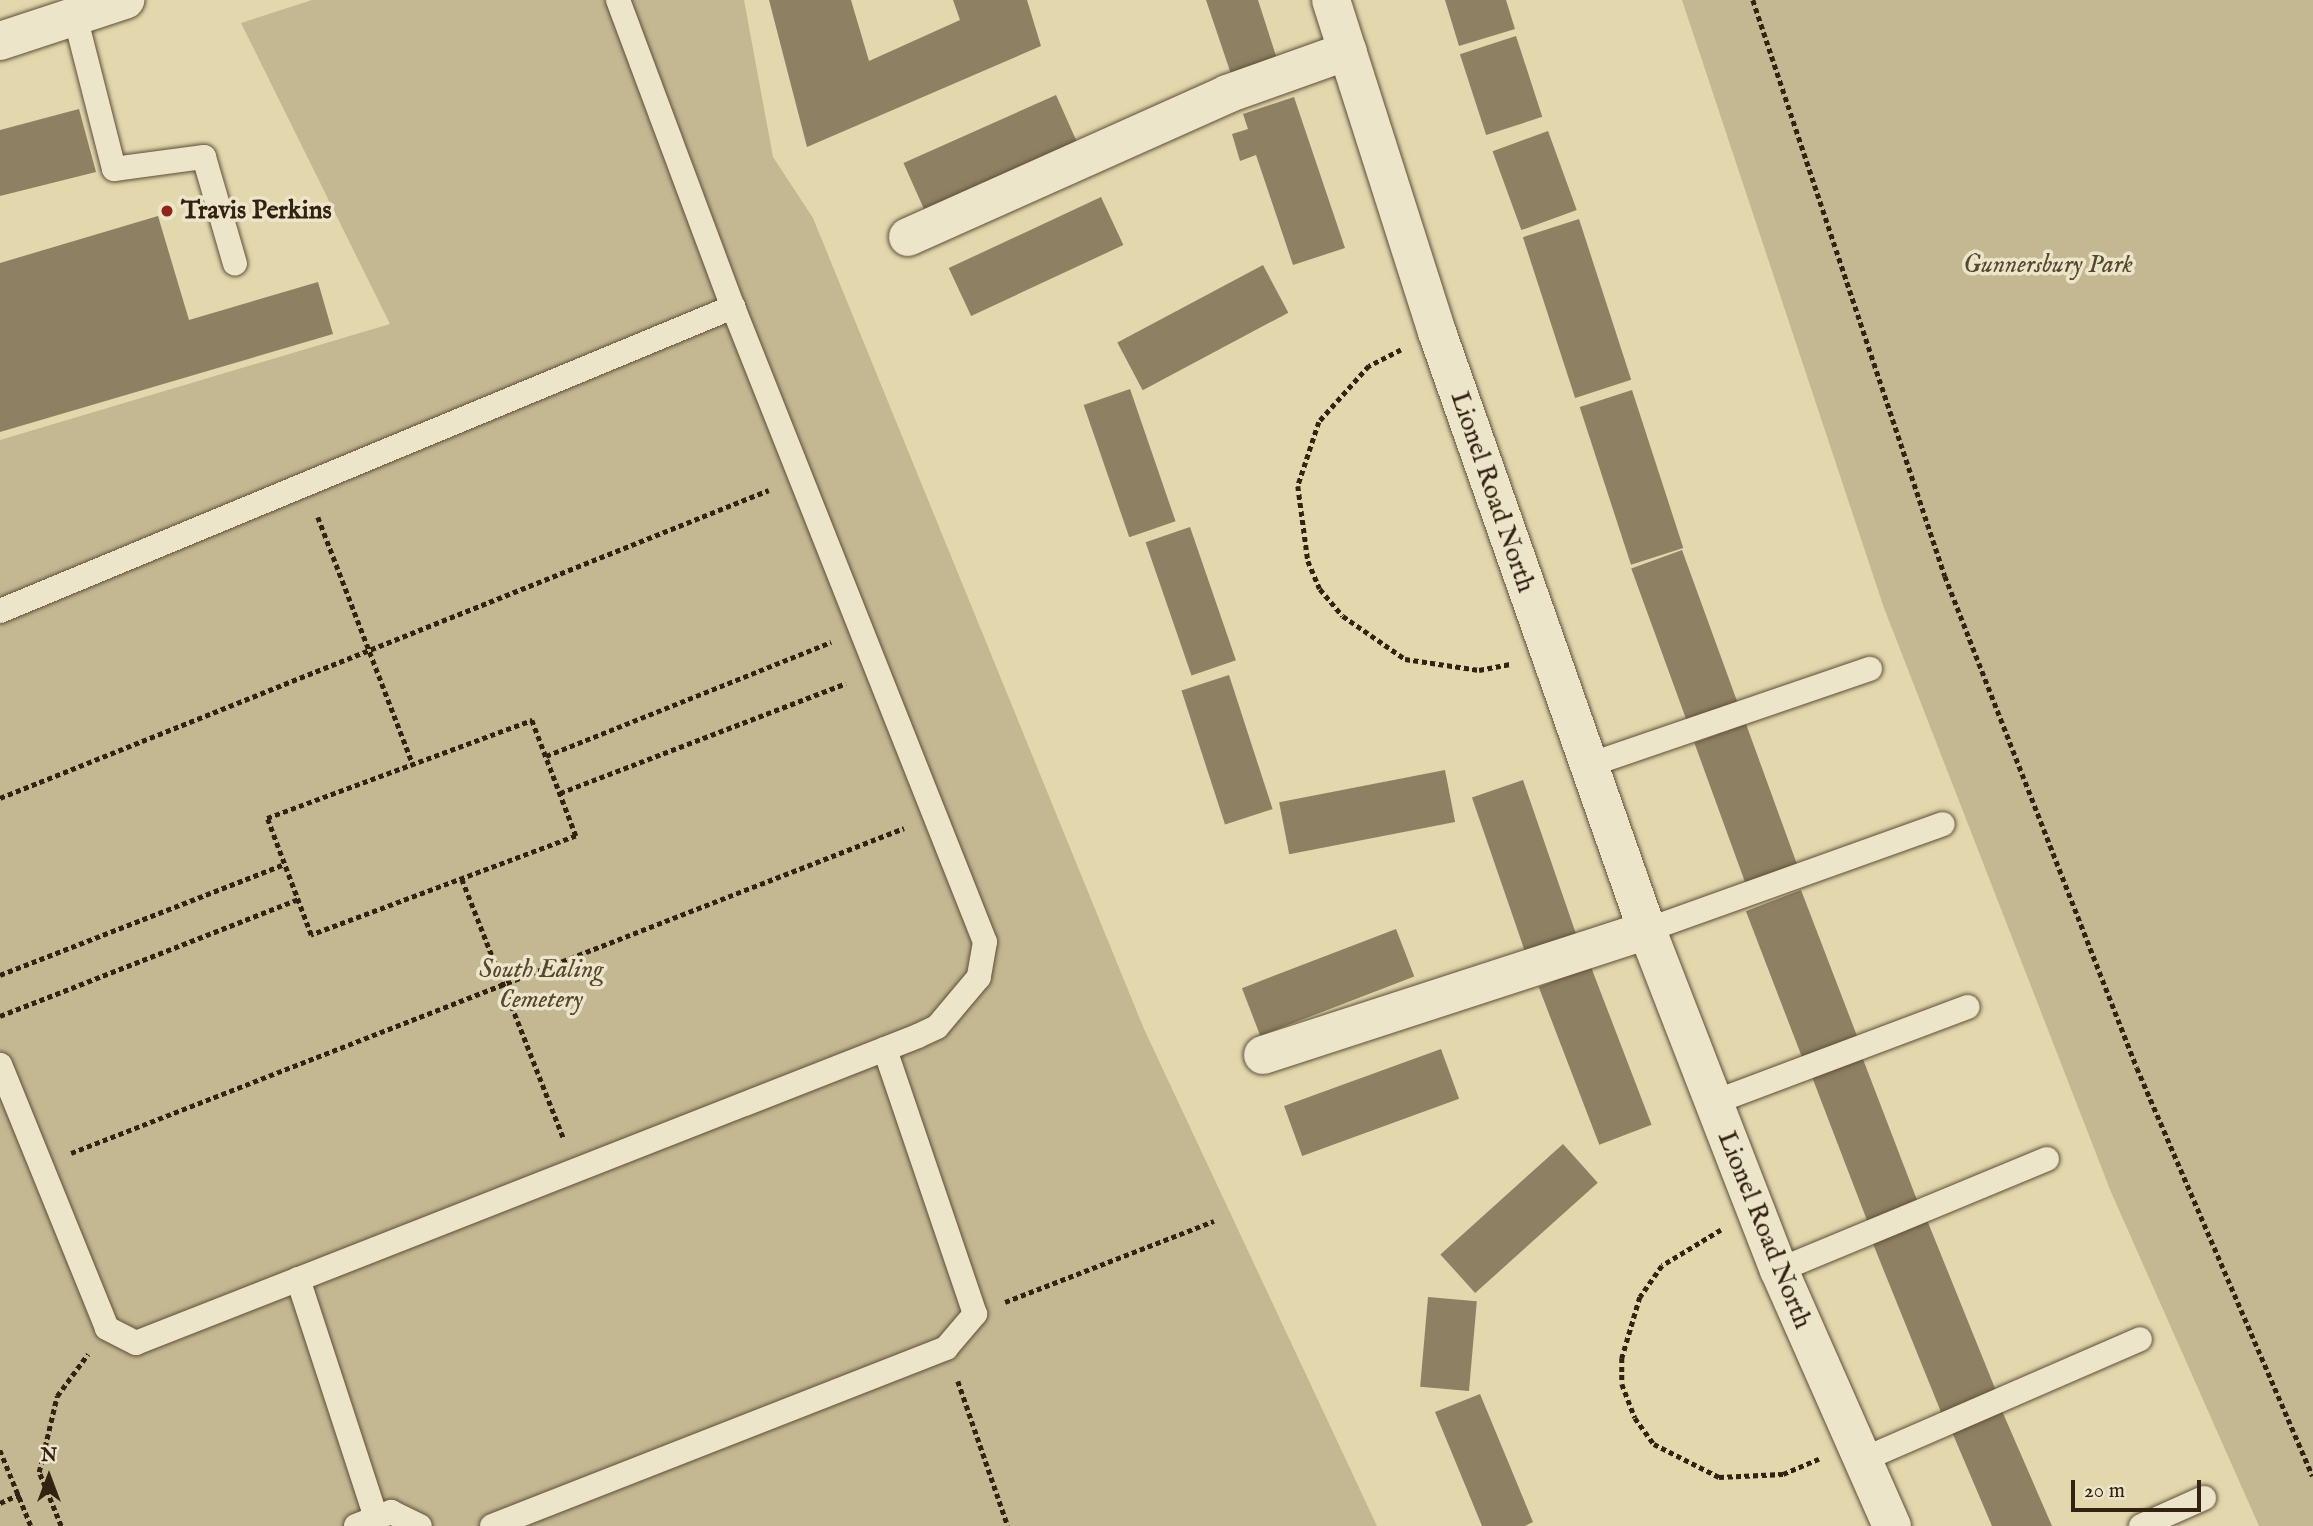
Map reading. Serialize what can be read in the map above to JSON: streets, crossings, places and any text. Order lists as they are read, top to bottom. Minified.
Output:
{"streets":{"street":["Lionel Road North"]},"parks":["Gunnersbury Park","South Ealing Cemetery"],"places":["Travis Perkins"],"scale_bar":"20 m","north":"top"}
